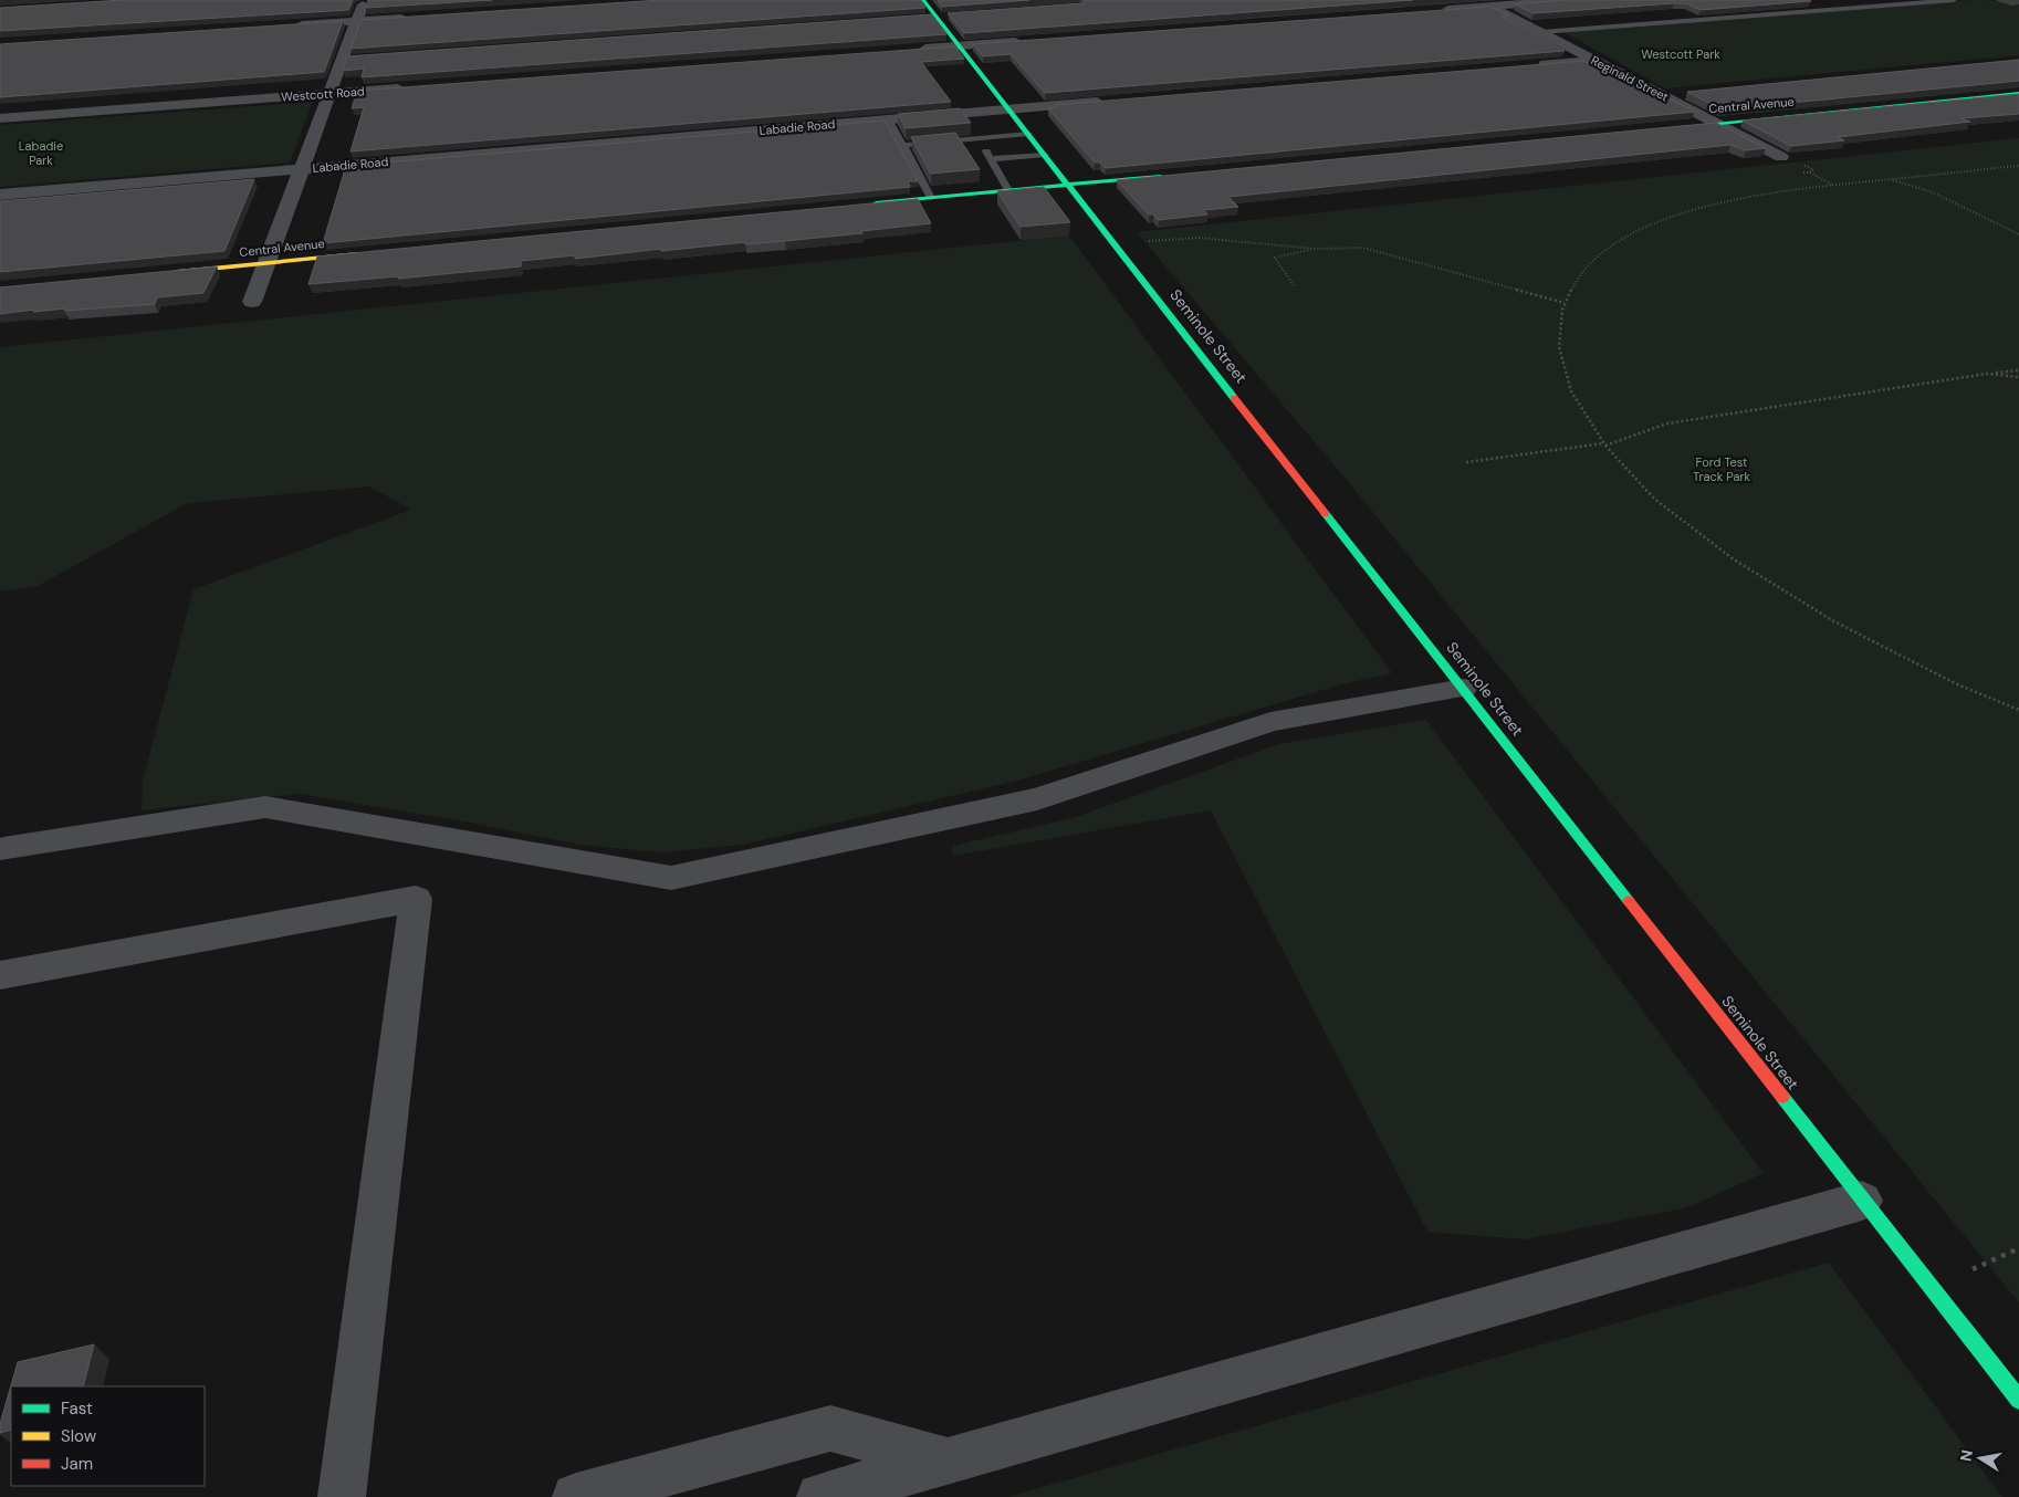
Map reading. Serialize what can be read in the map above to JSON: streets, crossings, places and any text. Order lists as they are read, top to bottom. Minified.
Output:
{"streets":{"street":["Reginald Street","Westcott Road","Central Avenue","Labadie Road","Seminole Street"]},"crossings":[["Reginald Street","Central Avenue"],["Labadie Road","Seminole Street"]],"parks":["Westcott Park","Labadie Park","Ford Test Track Park"],"legend":["Fast","Slow","Jam"],"north":"left"}
